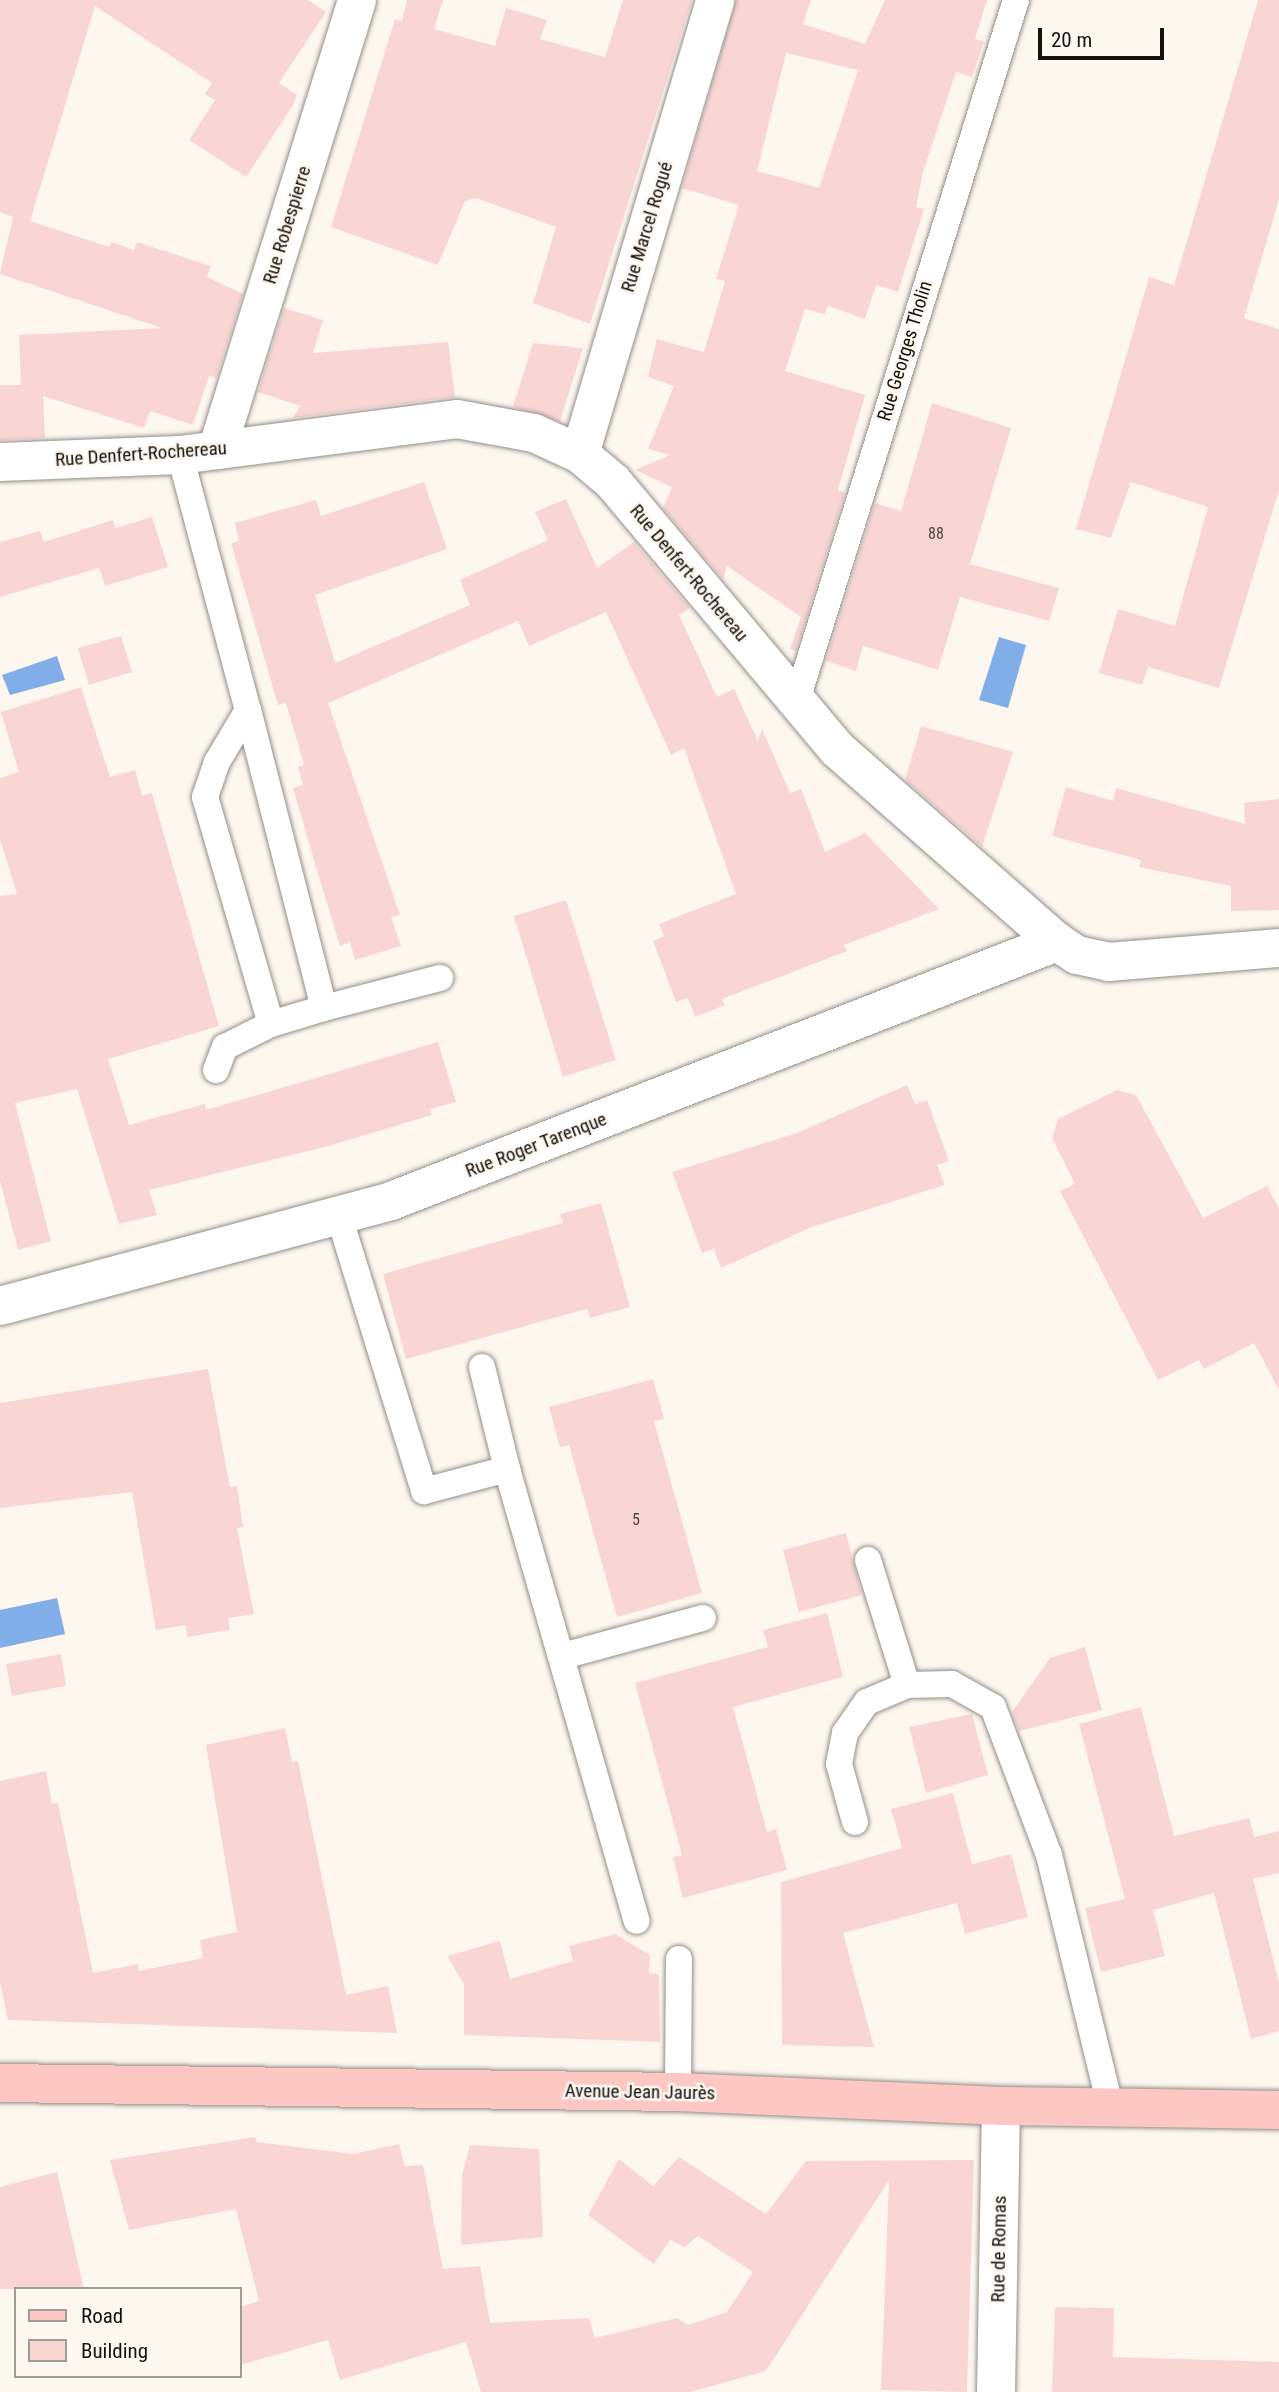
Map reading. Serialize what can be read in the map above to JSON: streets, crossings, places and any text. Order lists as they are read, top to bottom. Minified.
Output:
{"streets":{"main road":["Avenue Jean Jaurès"],"street":["Rue Robespierre","Rue Marcel Rogué","Rue Denfert-Rochereau","Rue Roger Tarenque","Rue de Romas"],"lane":["Rue Georges Tholin"]},"crossings":[["Rue Robespierre","Rue Denfert-Rochereau"],["Rue Marcel Rogué","Rue Denfert-Rochereau"],["Rue Georges Tholin","Rue Denfert-Rochereau"],["Rue Denfert-Rochereau","Rue Roger Tarenque"],["Avenue Jean Jaurès","Rue de Romas"]],"house_numbers":["88","5"],"legend":["Road","Building"],"scale_bar":"20 m"}
